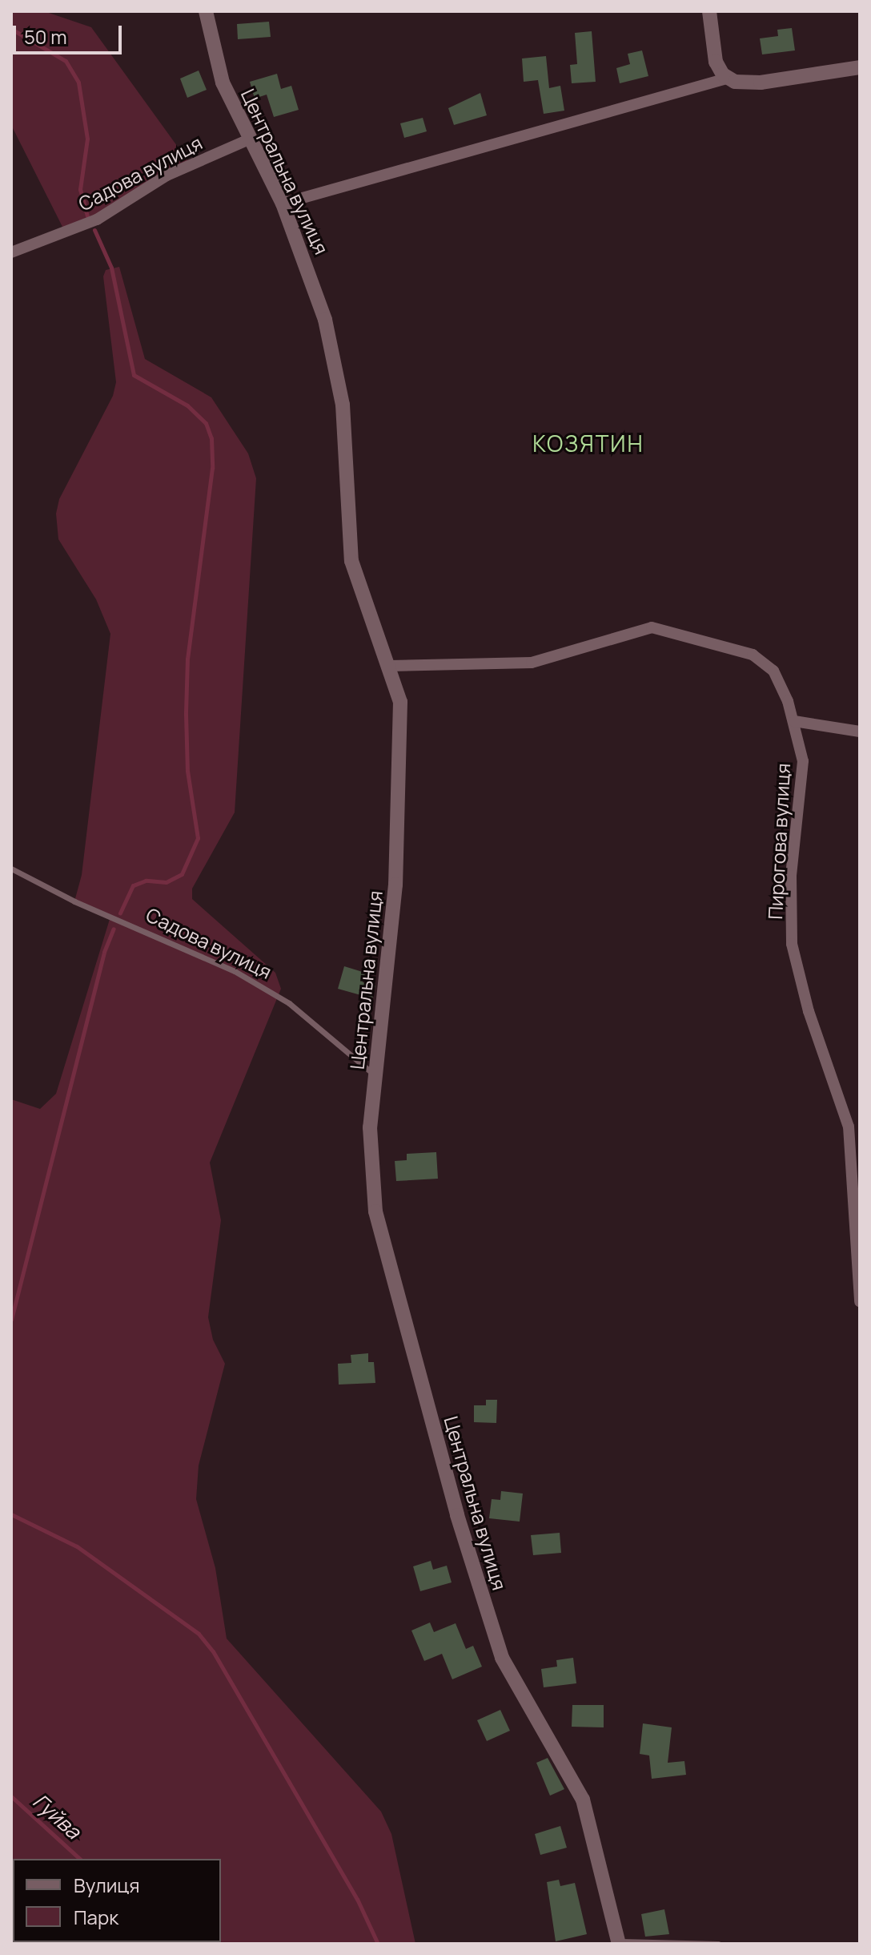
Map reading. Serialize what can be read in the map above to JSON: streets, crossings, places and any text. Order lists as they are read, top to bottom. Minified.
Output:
{"streets":{"street":["Центральна вулиця","Садова вулиця","Пирогова вулиця"]},"crossings":[["Центральна вулиця","Садова вулиця"],["Центральна вулиця","Пирогова вулиця"]],"districts":["КОЗЯТИН"],"water":["Гуйва"],"legend":["Вулиця","Парк"],"scale_bar":"50 m"}
